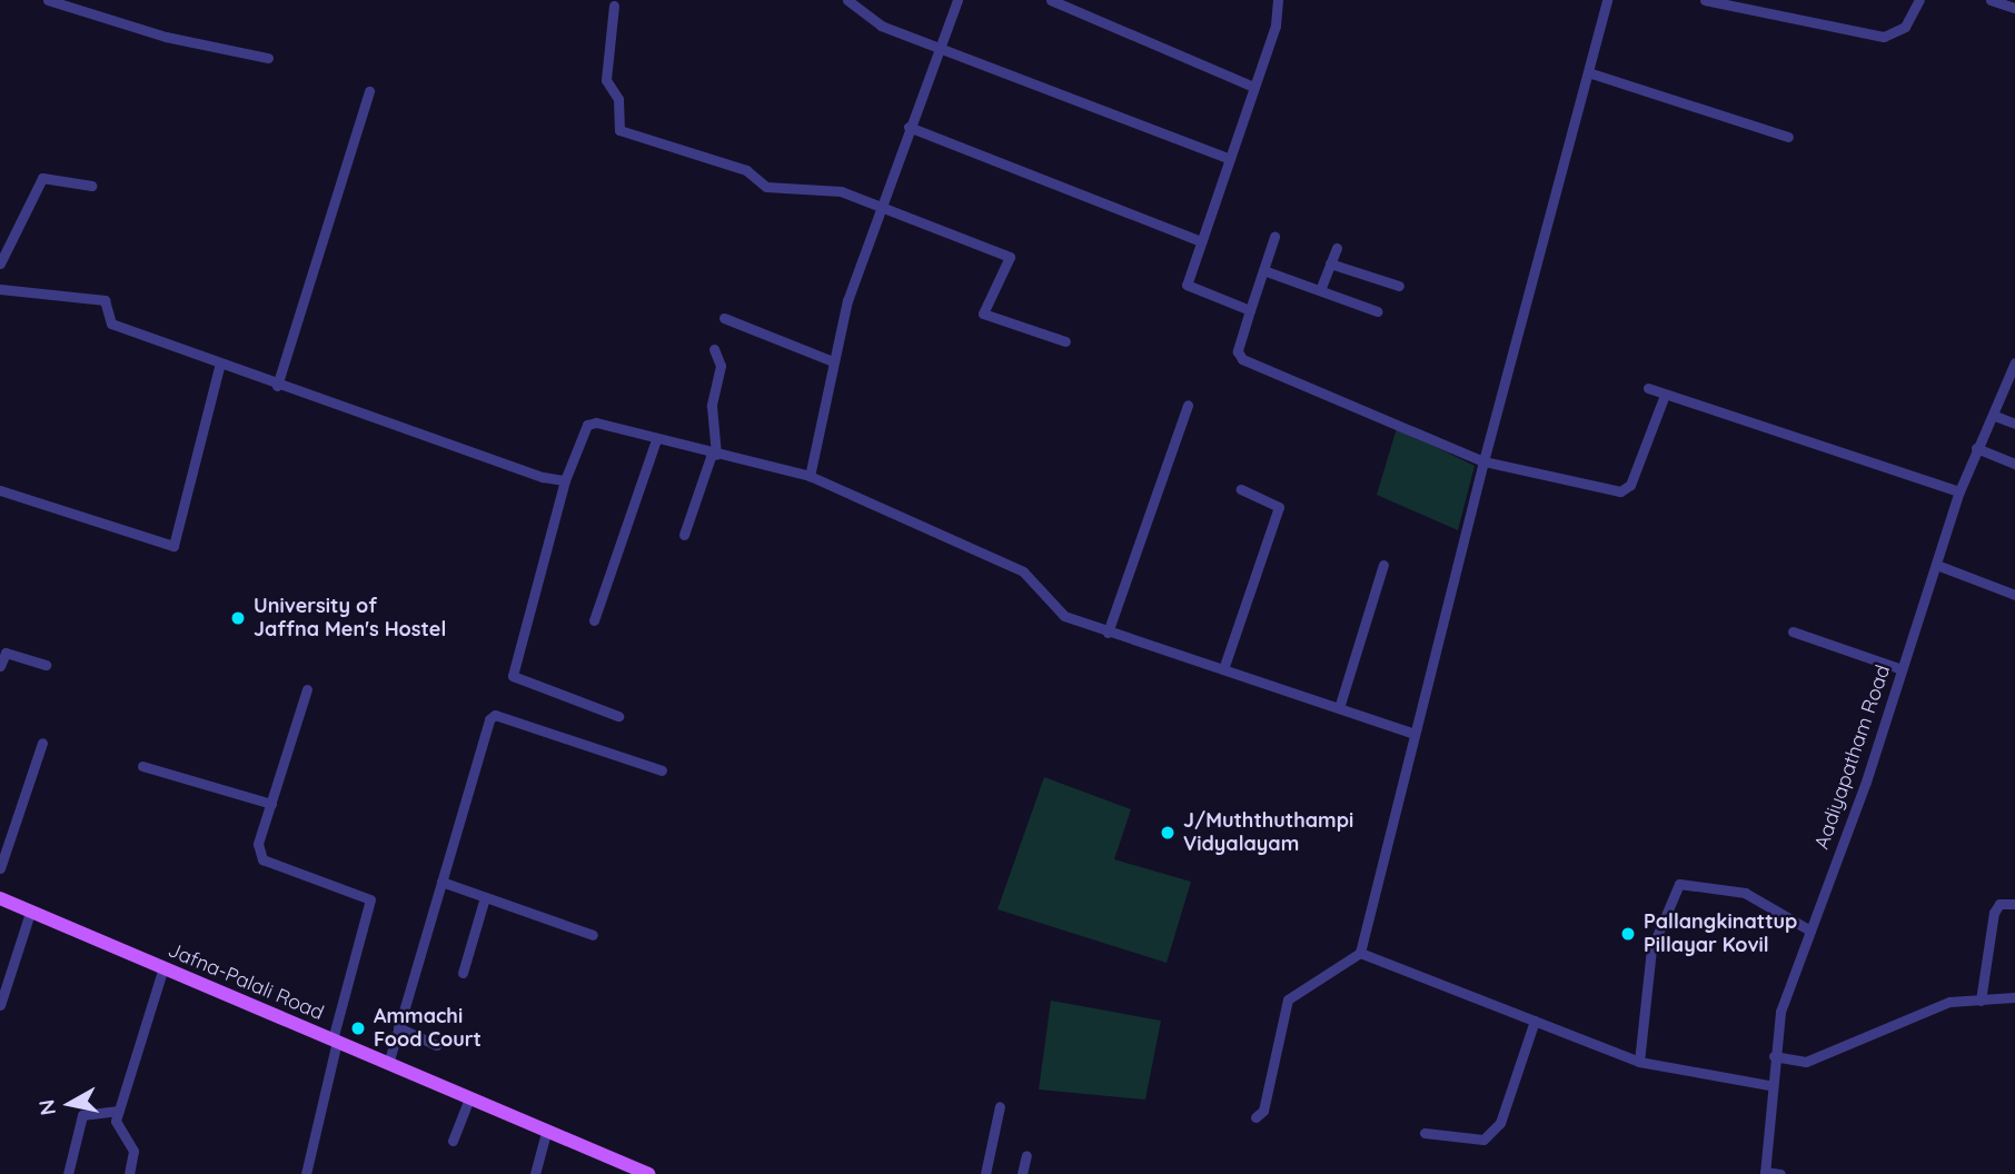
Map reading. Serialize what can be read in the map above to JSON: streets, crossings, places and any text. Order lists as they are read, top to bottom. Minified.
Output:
{"streets":{"main road":["Jafna-Palali Road"],"street":["Aadiyapatham Road"]},"places":["University of Jaffna Men's Hostel","J/Muththuthampi Vidyalayam","Pallangkinattup Pillayar Kovil","Ammachi Food Court"],"north":"left"}
